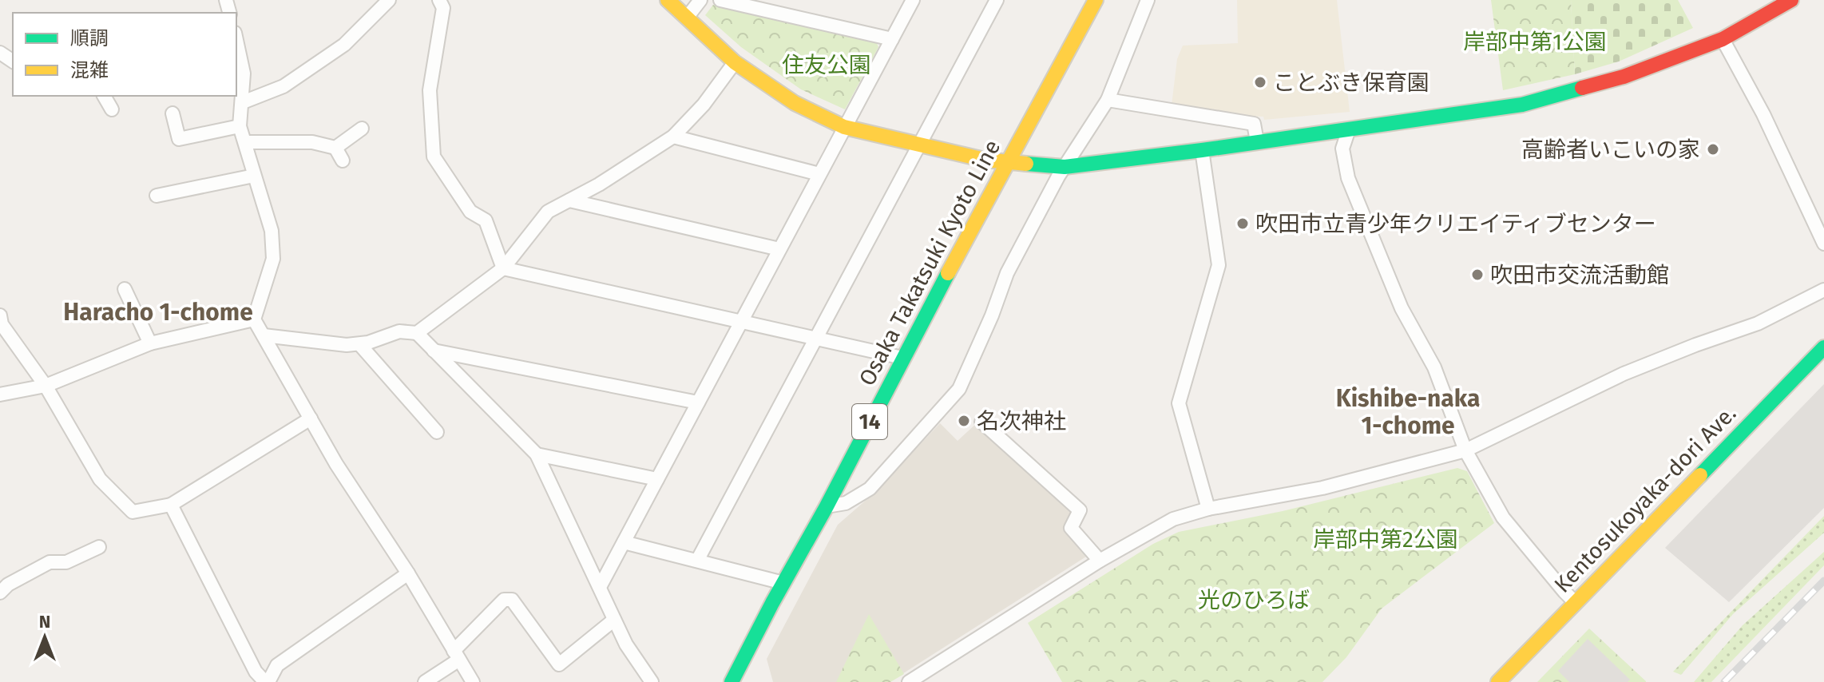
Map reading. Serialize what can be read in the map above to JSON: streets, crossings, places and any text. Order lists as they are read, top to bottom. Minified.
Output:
{"streets":{"street":["Osaka Takatsuki Kyoto Line","14","Kentosukoyaka-dori Ave."]},"districts":["Haracho 1-chome","Kishibe-naka 1-chome"],"parks":["岸部中第1公園","住友公園","岸部中第2公園","光のひろば"],"places":["ことぶき保育園","高齢者いこいの家","吹田市立青少年クリエイティブセンター","吹田市交流活動館","名次神社"],"legend":["順調","混雑"],"north":"top"}
